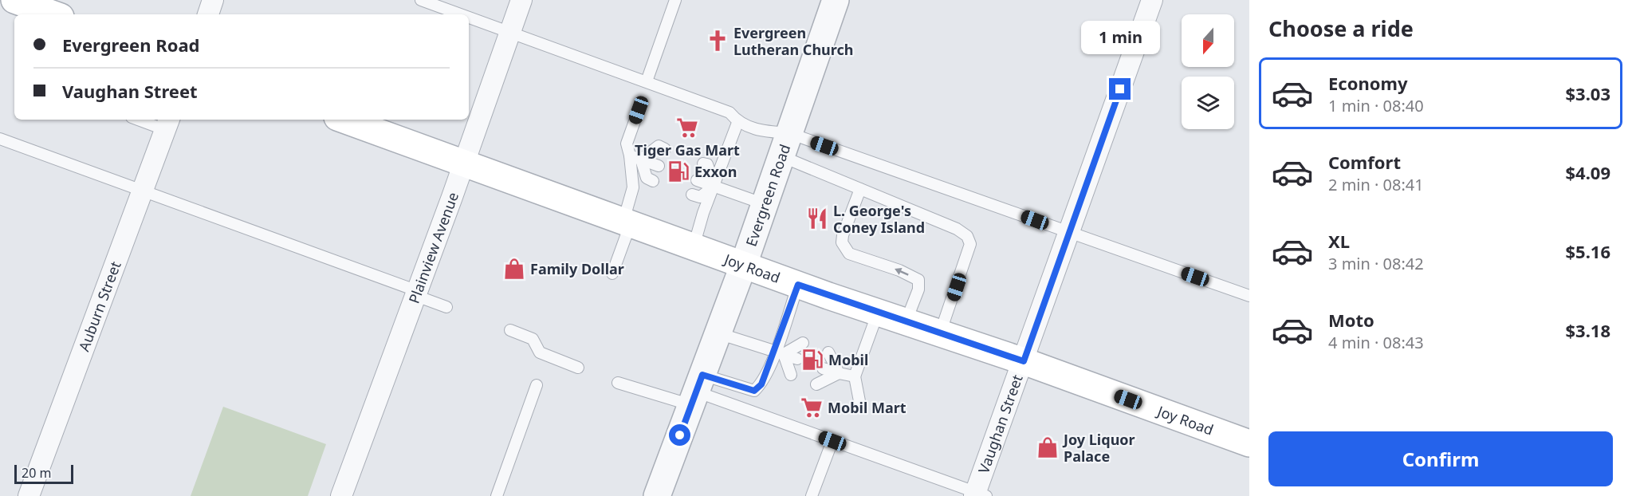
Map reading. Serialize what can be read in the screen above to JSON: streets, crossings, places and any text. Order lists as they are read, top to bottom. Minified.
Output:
{"streets":{"main road":["Joy Road"],"street":["Evergreen Road","Plainview Avenue","Auburn Street","Vaughan Street"]},"crossings":[["Evergreen Road","Joy Road"],["Plainview Avenue","Joy Road"],["Joy Road","Vaughan Street"]],"places":{"church":["Evergreen Lutheran Church"],"supermarket":["Tiger Gas Mart","Mobil Mart"],"fuel station":["Exxon","Mobil"],"restaurant":["L. George's Coney Island"],"shop":["Family Dollar","Joy Liquor Palace"]},"scale_bar":"20 m","north":"bottom","page":{"heading":"Choose a ride","banner":["Evergreen Road","Vaughan Street"],"bubble":"1 min","list":[{"name":"Economy","note":"1 min · 08:40","value":"$3.03"},{"name":"Comfort","note":"2 min · 08:41","value":"$4.09"},{"name":"XL","note":"3 min · 08:42","value":"$5.16"},{"name":"Moto","note":"4 min · 08:43","value":"$3.18"}],"buttons":"Confirm","scale":"20 m"}}
